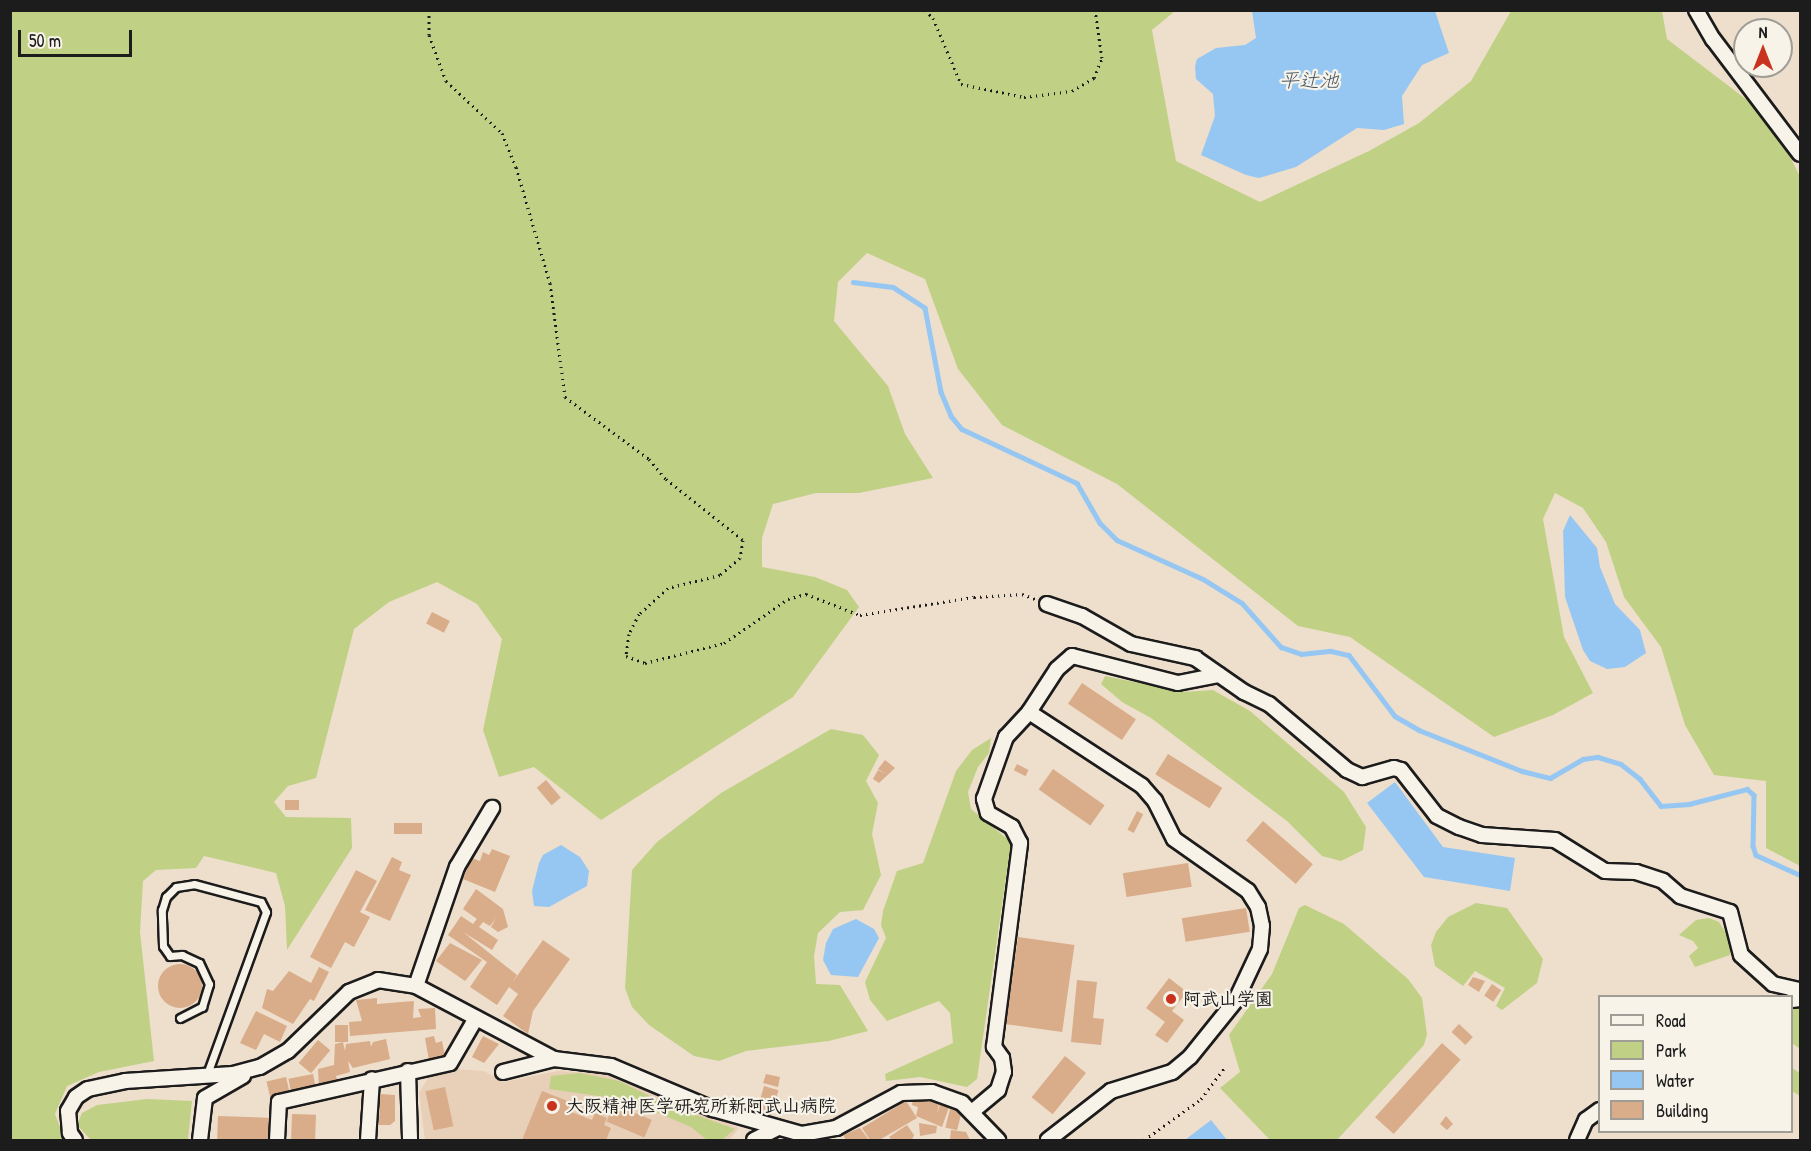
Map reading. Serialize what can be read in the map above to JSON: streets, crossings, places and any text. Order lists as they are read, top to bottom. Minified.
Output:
{"water":["平辻池"],"places":["阿武山学園","大阪精神医学研究所新阿武山病院"],"legend":["Road","Park","Water","Building"],"scale_bar":"50 m","north":"top"}
